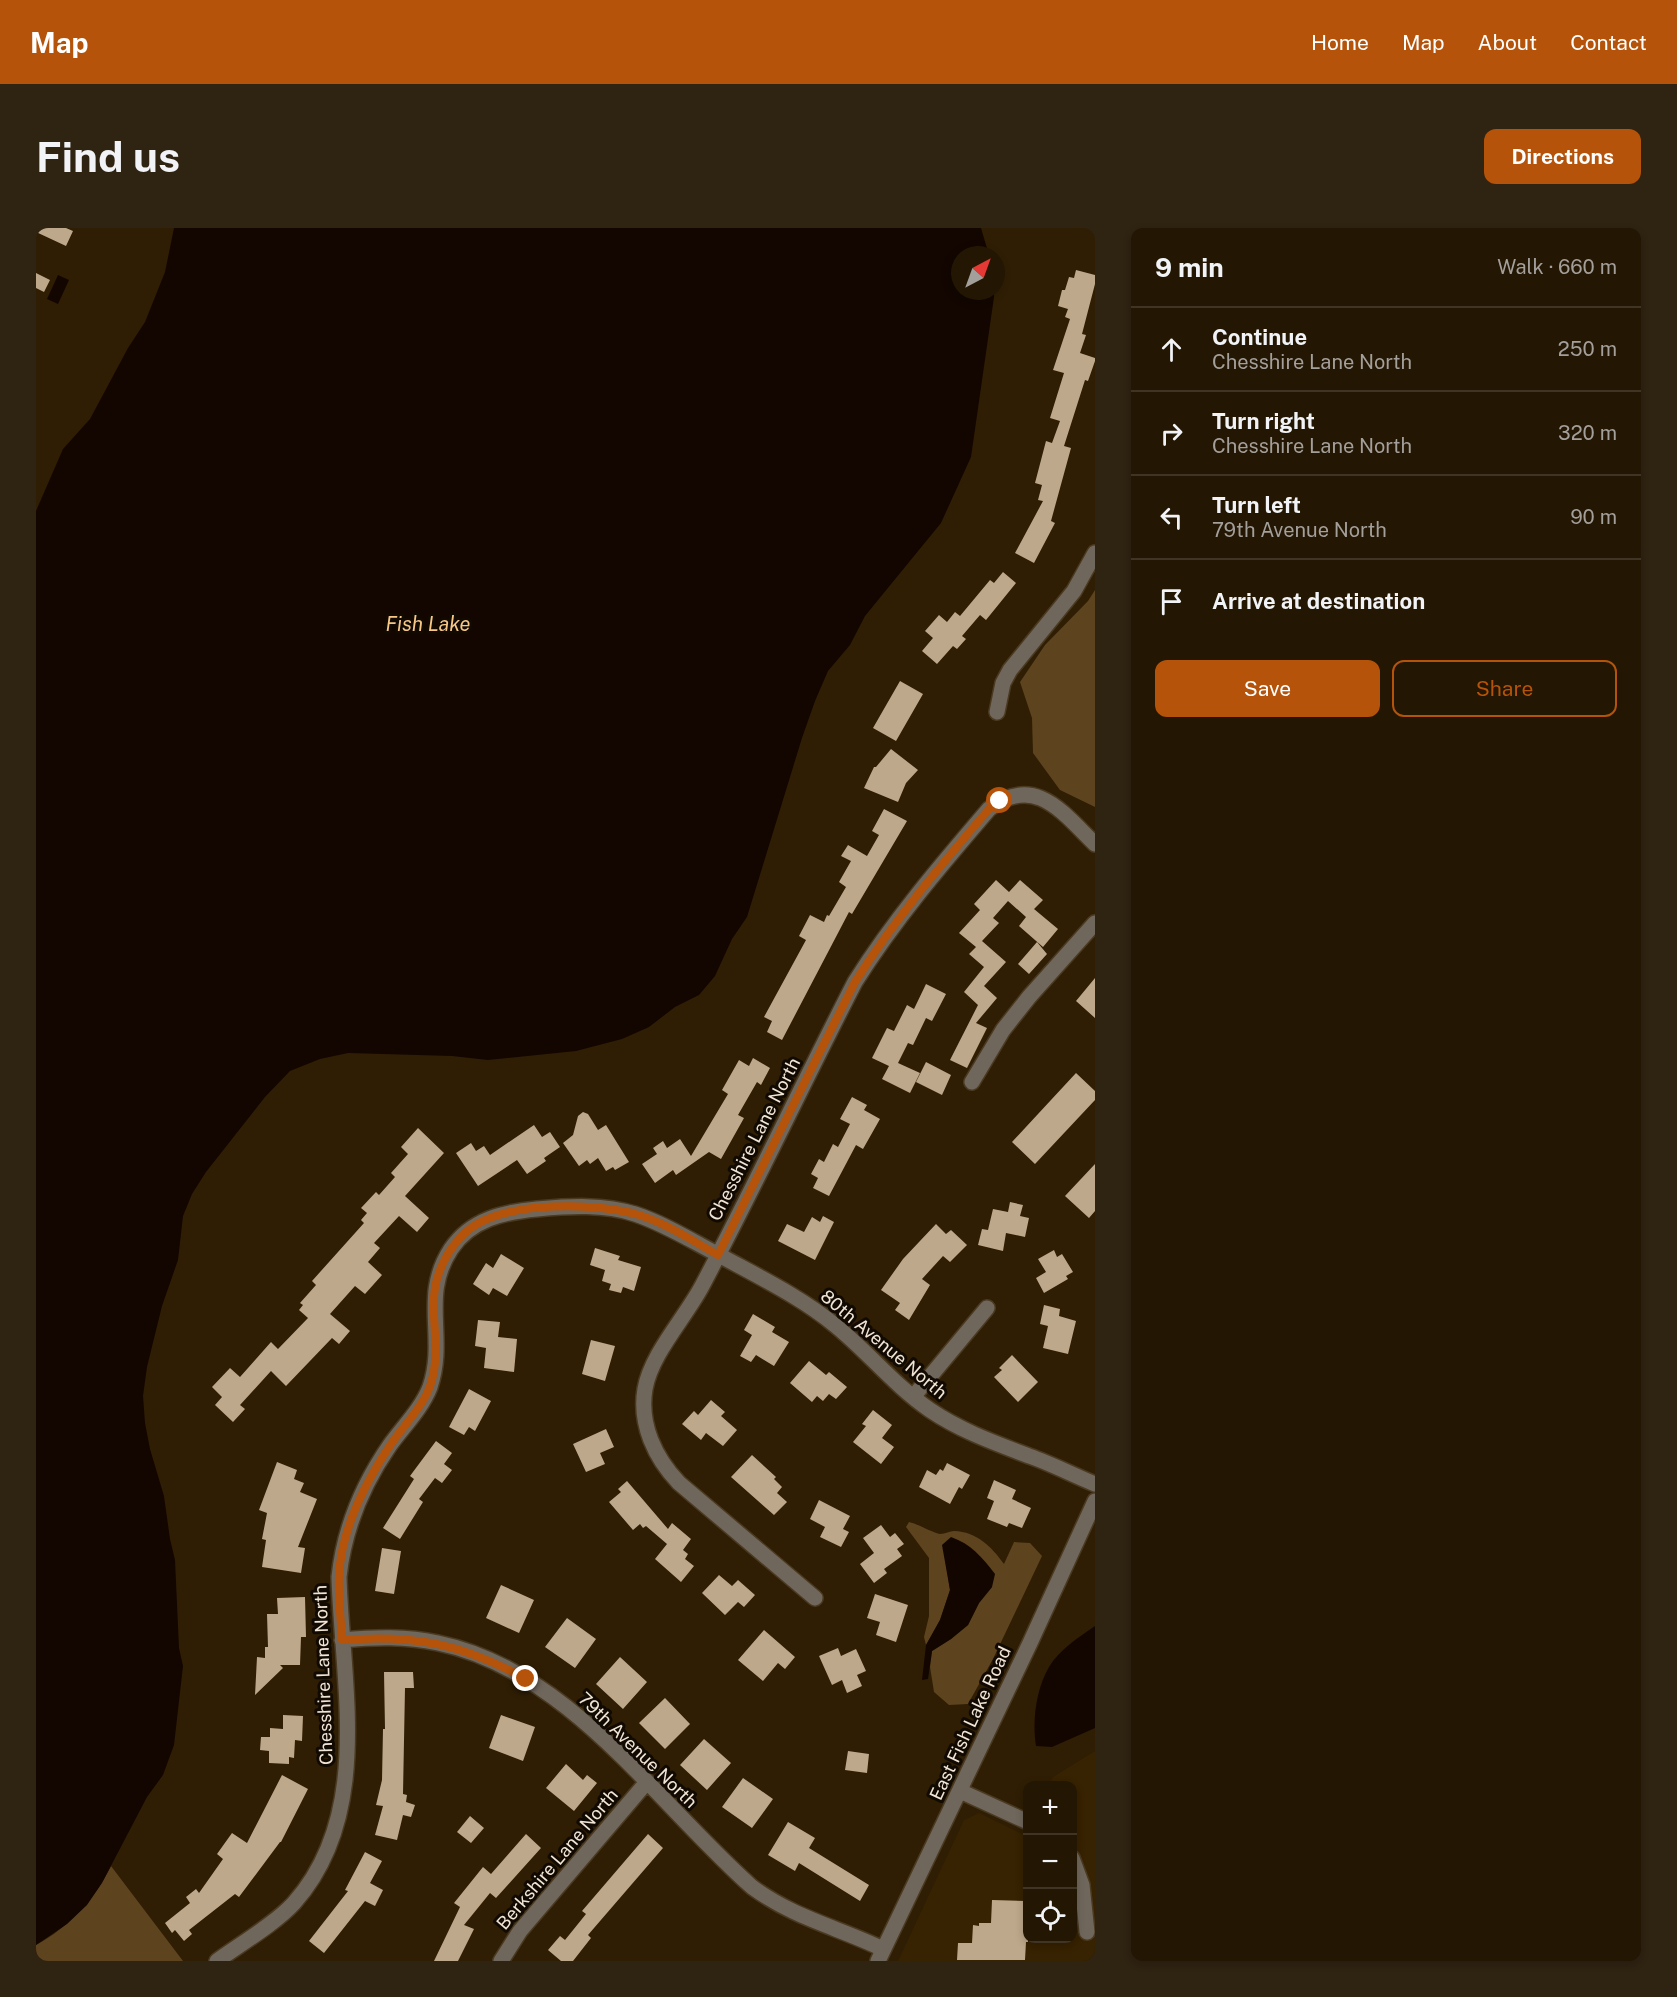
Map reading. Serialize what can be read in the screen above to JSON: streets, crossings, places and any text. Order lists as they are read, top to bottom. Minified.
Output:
{"streets":{"street":["Chesshire Lane North","80th Avenue North","East Fish Lake Road","79th Avenue North","Berkshire Lane North"]},"crossings":[["Chesshire Lane North","80th Avenue North"],["Chesshire Lane North","79th Avenue North"],["East Fish Lake Road","79th Avenue North"],["79th Avenue North","Berkshire Lane North"]],"water":["Fish Lake"],"north":"top right","page":{"header":"Map","nav":["Home","Map","About","Contact"],"buttons":["Directions",["Save","Share"]],"title":"Find us","heading":["9 min","Walk · 660 m"],"list":[["Continue","Chesshire Lane North","250 m"],["Turn right","Chesshire Lane North","320 m"],["Turn left","79th Avenue North","90 m"],"Arrive at destination"],"map_buttons":["+","−"]}}
